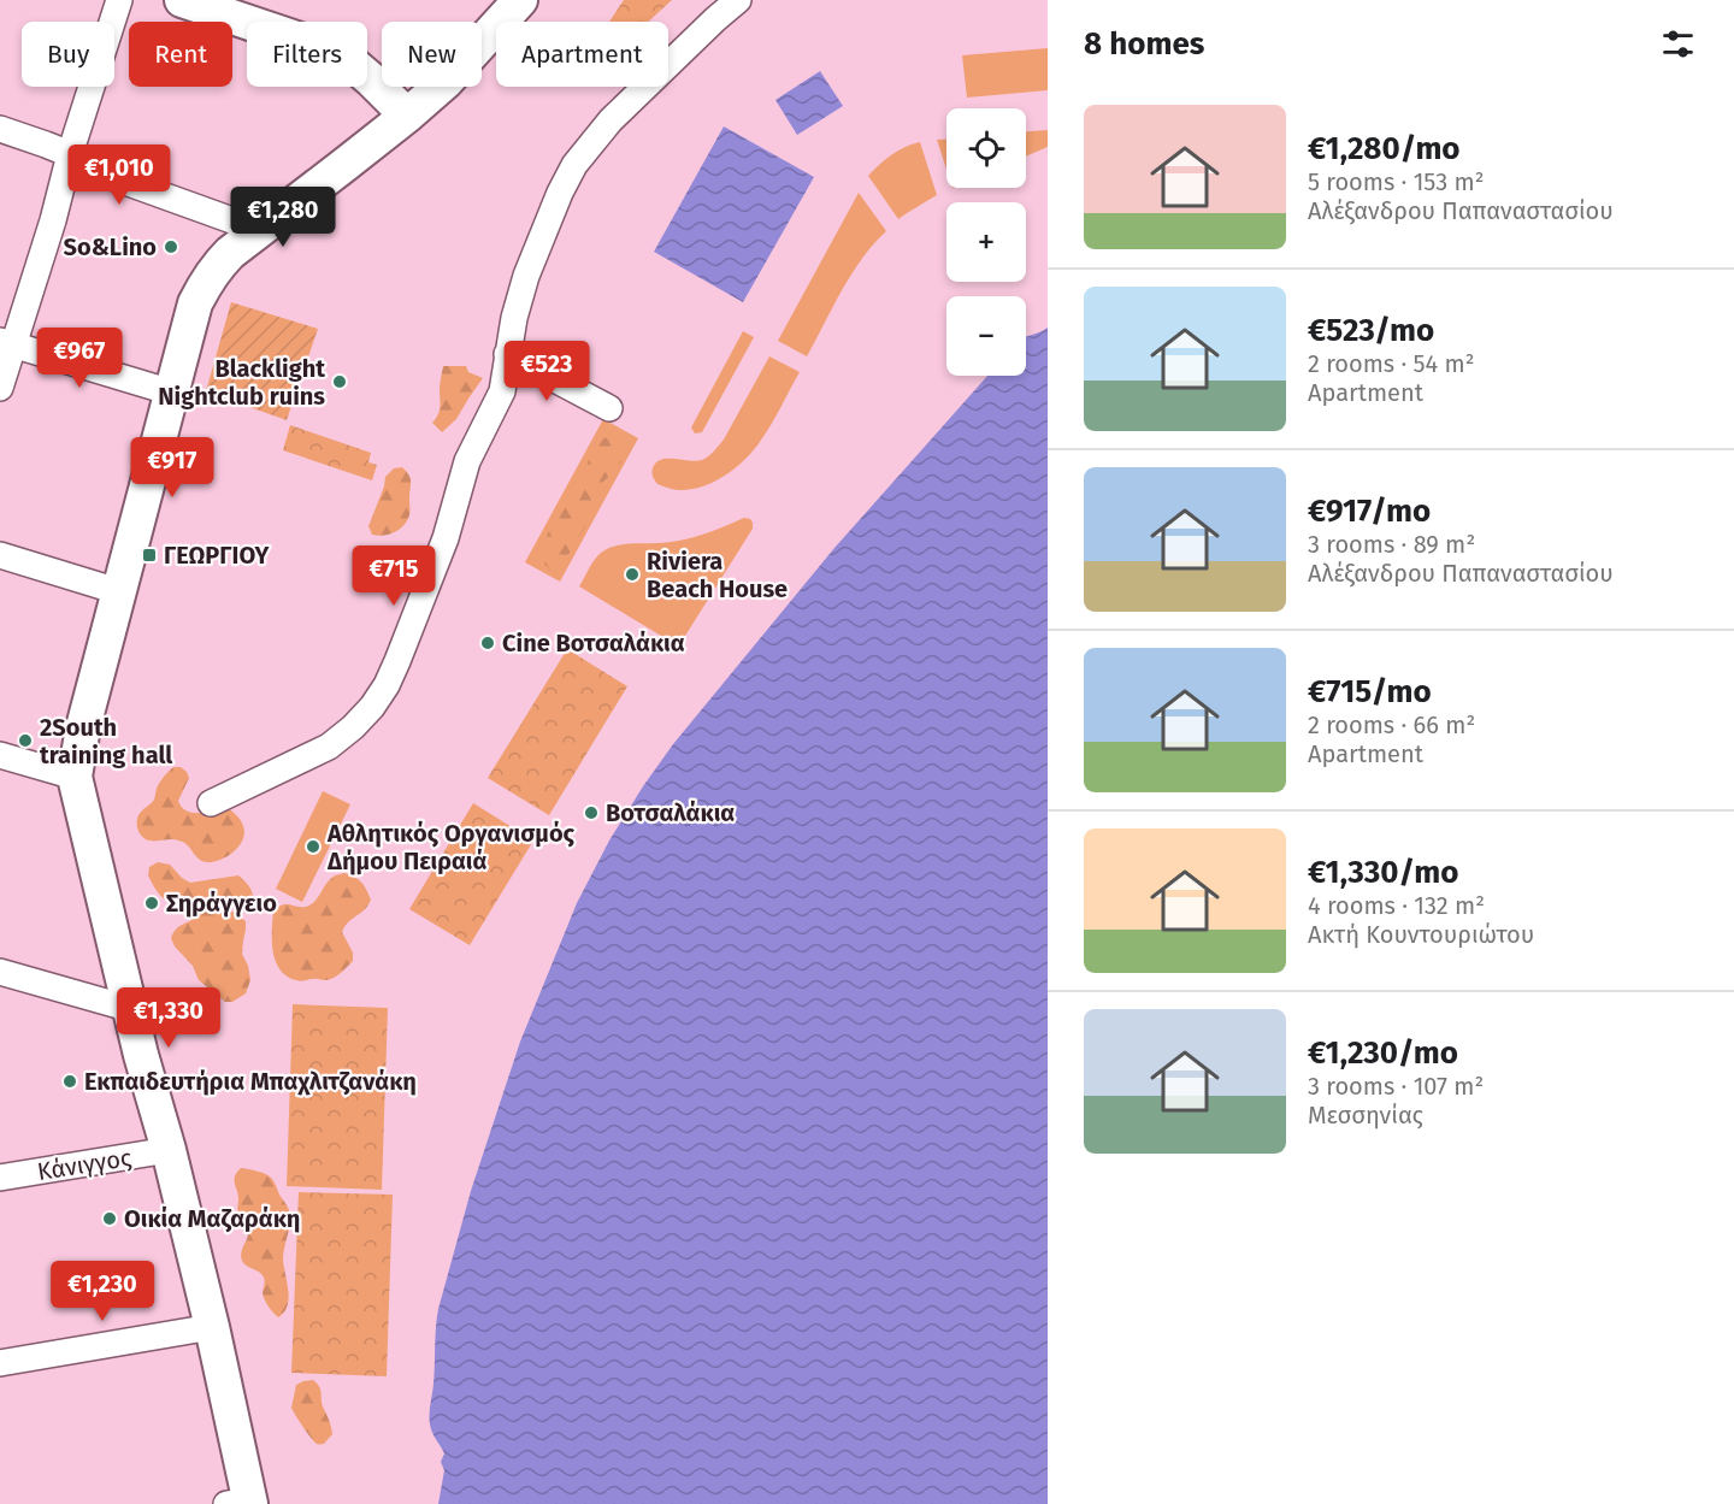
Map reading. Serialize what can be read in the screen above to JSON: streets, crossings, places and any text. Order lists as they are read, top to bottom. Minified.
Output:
{"streets":{"street":["Κάνιγγος"]},"places":{"other":["So&Lino","Blacklight Nightclub ruins","Riviera Beach House","Cine Βοτσαλάκια","2South training hall","Βοτσαλάκια","Αθλητικός Οργανισμός Δήμου Πειραιά","Σηράγγειο","Εκπαιδευτήρια Μπαχλιτζανάκη","Οικία Μαζαράκη"],"transit":["ΓΕΩΡΓΙΟΥ"]},"page":{"heading":"8 homes","chip":["Buy","Rent","Filters","New","Apartment"],"list":[{"name":"€1,280/mo","note":"5 rooms · 153 m² · Αλέξανδρου Παπαναστασίου"},{"name":"€523/mo","note":"2 rooms · 54 m² · Apartment"},{"name":"€917/mo","note":"3 rooms · 89 m² · Αλέξανδρου Παπαναστασίου"},{"name":"€715/mo","note":"2 rooms · 66 m² · Apartment"},{"name":"€1,330/mo","note":"4 rooms · 132 m² · Ακτή Κουντουριώτου"},{"name":"€1,230/mo","note":"3 rooms · 107 m² · Μεσσηνίας"}],"map_buttons":["+","−"],"price":["€1,010","€1,280","€967","€523","€917","€715","€1,330","€1,230"]}}
